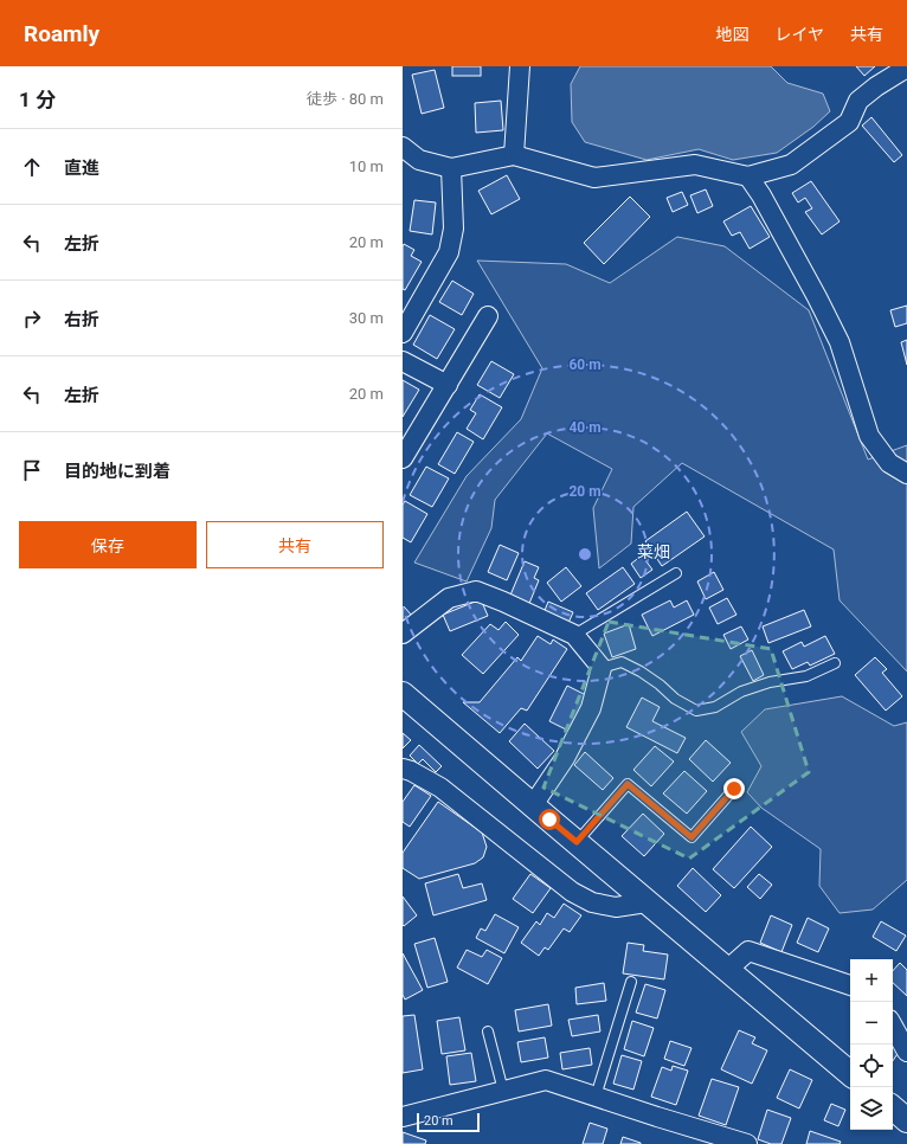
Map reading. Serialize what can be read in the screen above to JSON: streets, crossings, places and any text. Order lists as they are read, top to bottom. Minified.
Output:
{"districts":["菜畑"],"scale_bar":"20 m","page":{"header":"Roamly","nav":["地図","レイヤ","共有"],"heading":["1 分","徒歩 · 80 m"],"list":[["直進","10 m"],["左折","20 m"],["右折","30 m"],["左折","20 m"],"目的地に到着"],"buttons":["保存","共有"],"map_buttons":["+","−"],"scale":"20 m"},"rings":["60 m","40 m","20 m"]}
